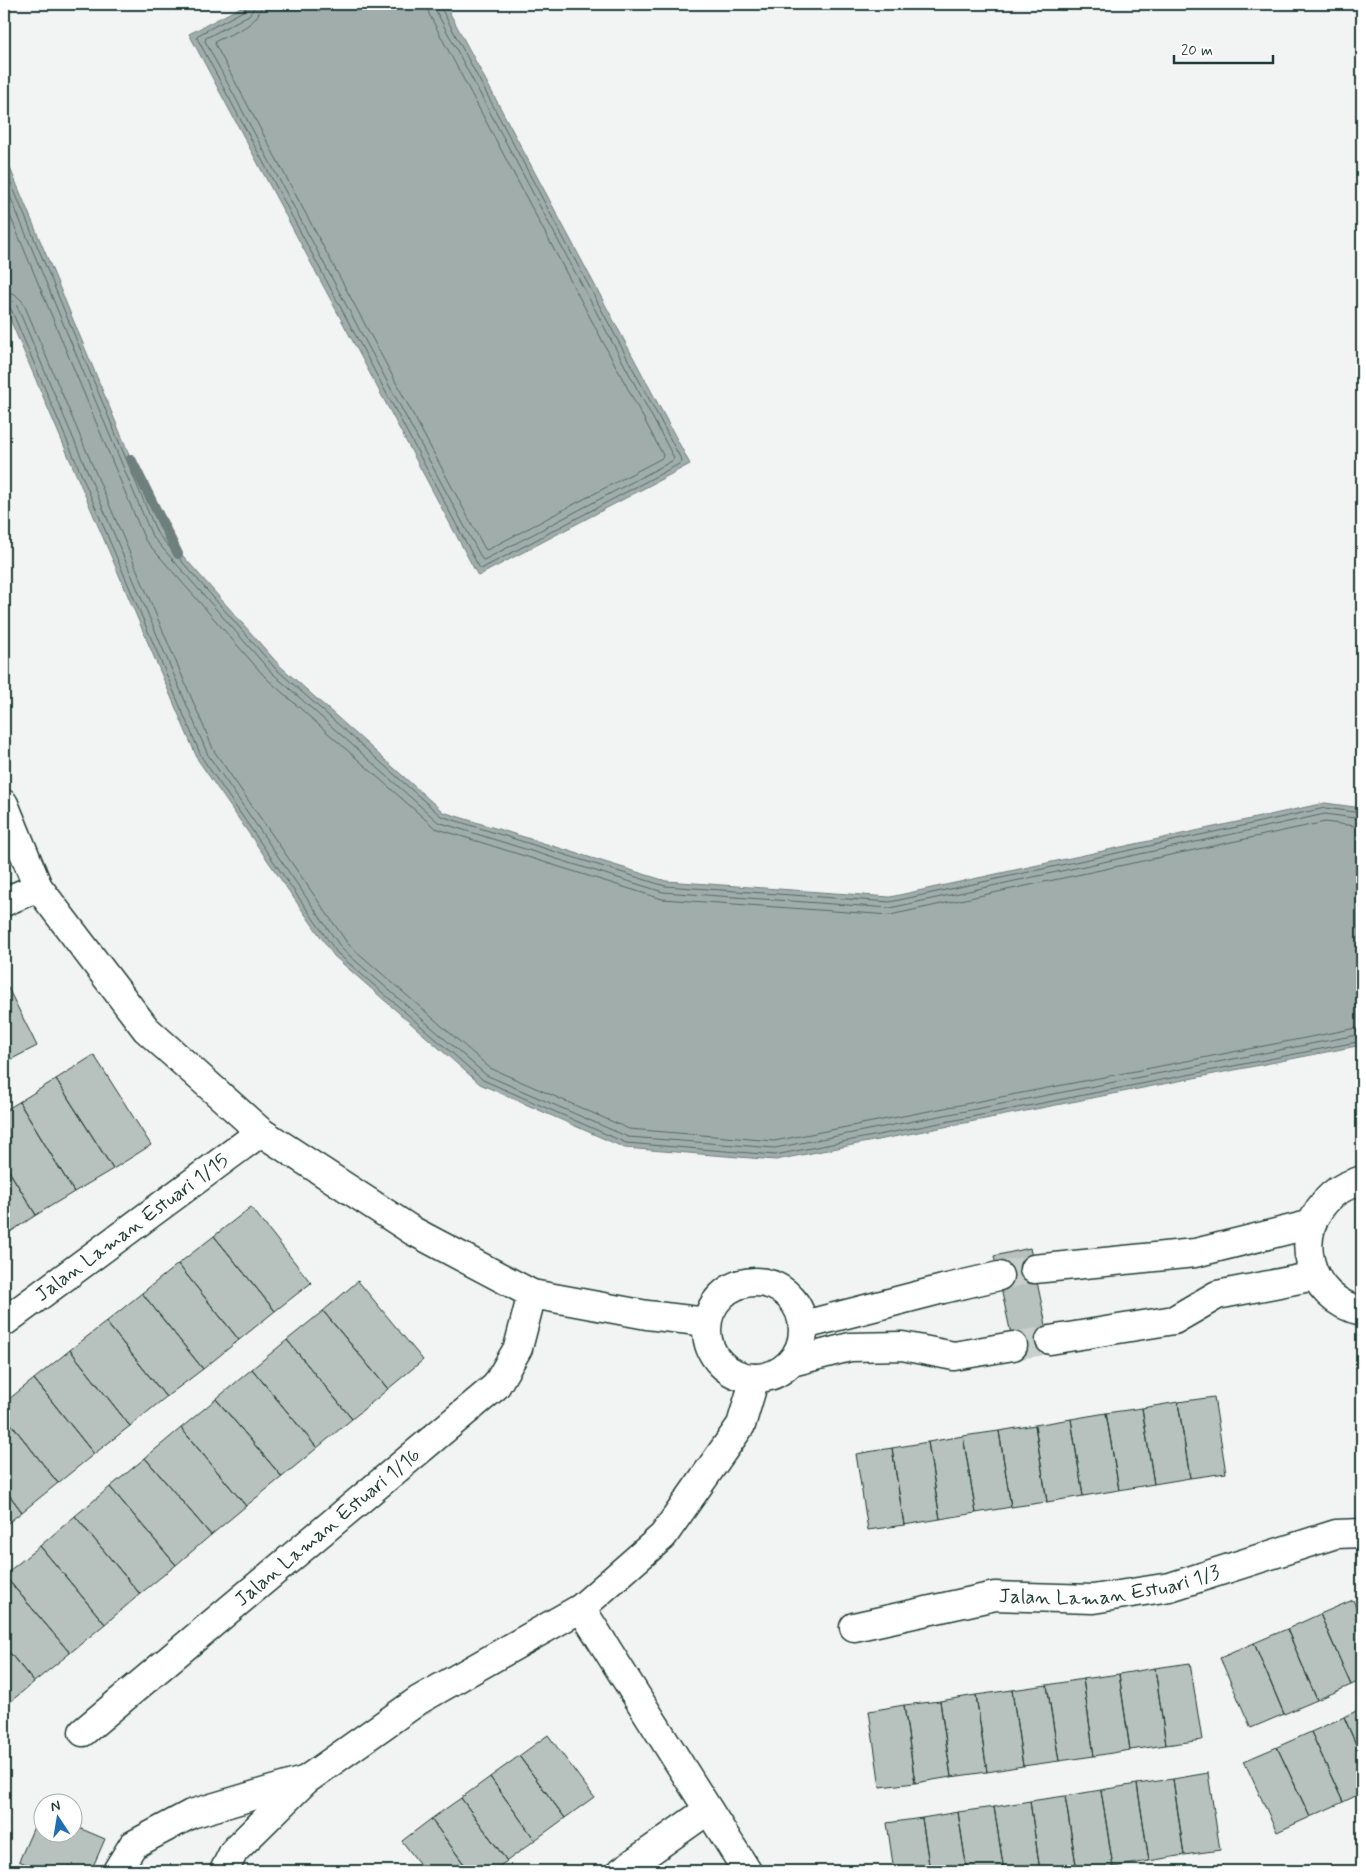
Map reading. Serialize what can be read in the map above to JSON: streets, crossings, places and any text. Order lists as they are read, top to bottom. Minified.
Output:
{"streets":{"street":["Jalan Laman Estuari 1/15","Jalan Laman Estuari 1/16","Jalan Laman Estuari 1/3"]},"scale_bar":"20 m","north":"top"}
